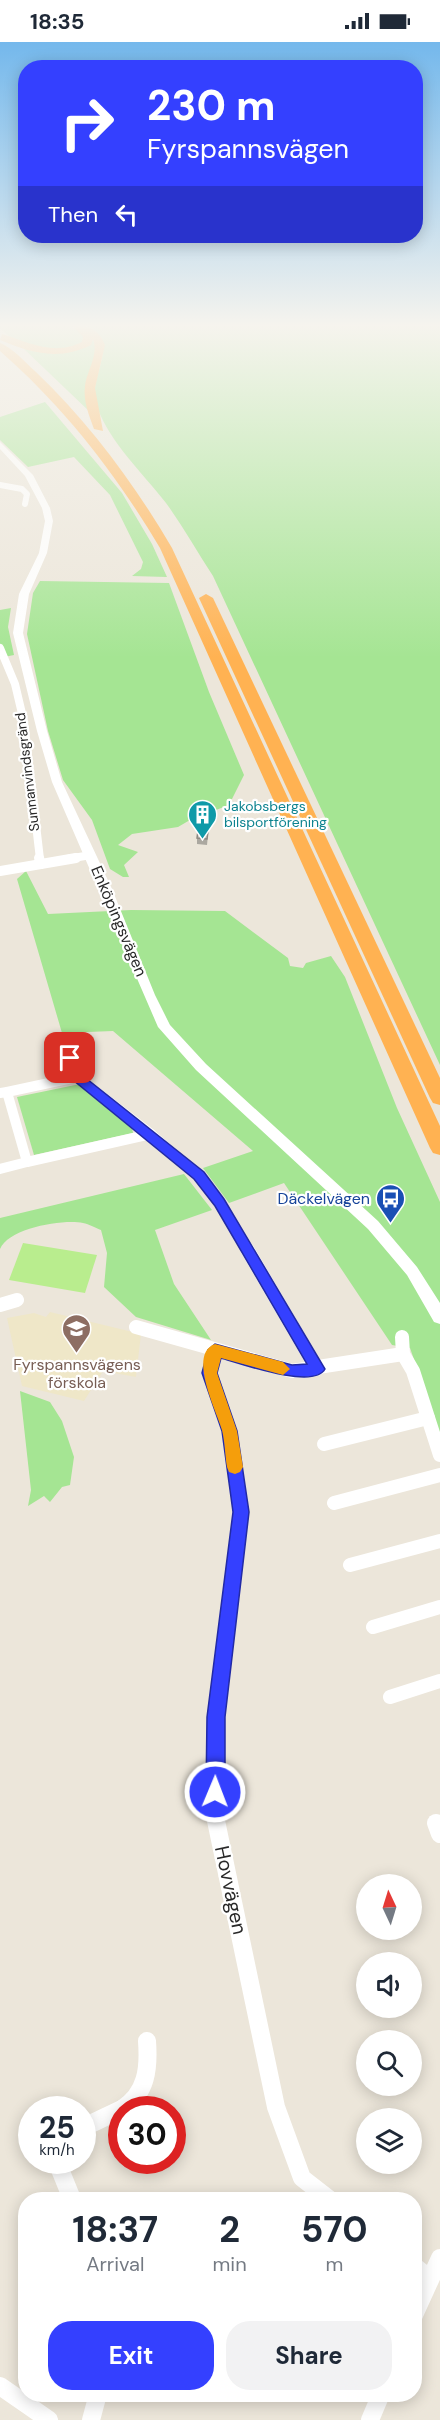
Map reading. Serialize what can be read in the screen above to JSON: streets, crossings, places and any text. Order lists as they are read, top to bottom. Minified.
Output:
{"streets":{"street":["Sunnanvindsgränd","Enköpingsvägen","Hovvägen"]},"places":{"building":["Jakobsbergs bilsportförening"],"bus stop":["Däckelvägen"],"school or university":["Fyrspannsvägens förskola"]},"north":"top","page":{"status":"18:35","turn":["230 m","Fyrspannsvägen"],"then":"Then","speed":"25 km/h","limit":"30","eta":["18:37","Arrival","2","min","570","m"],"buttons":["Exit","Share"]}}
